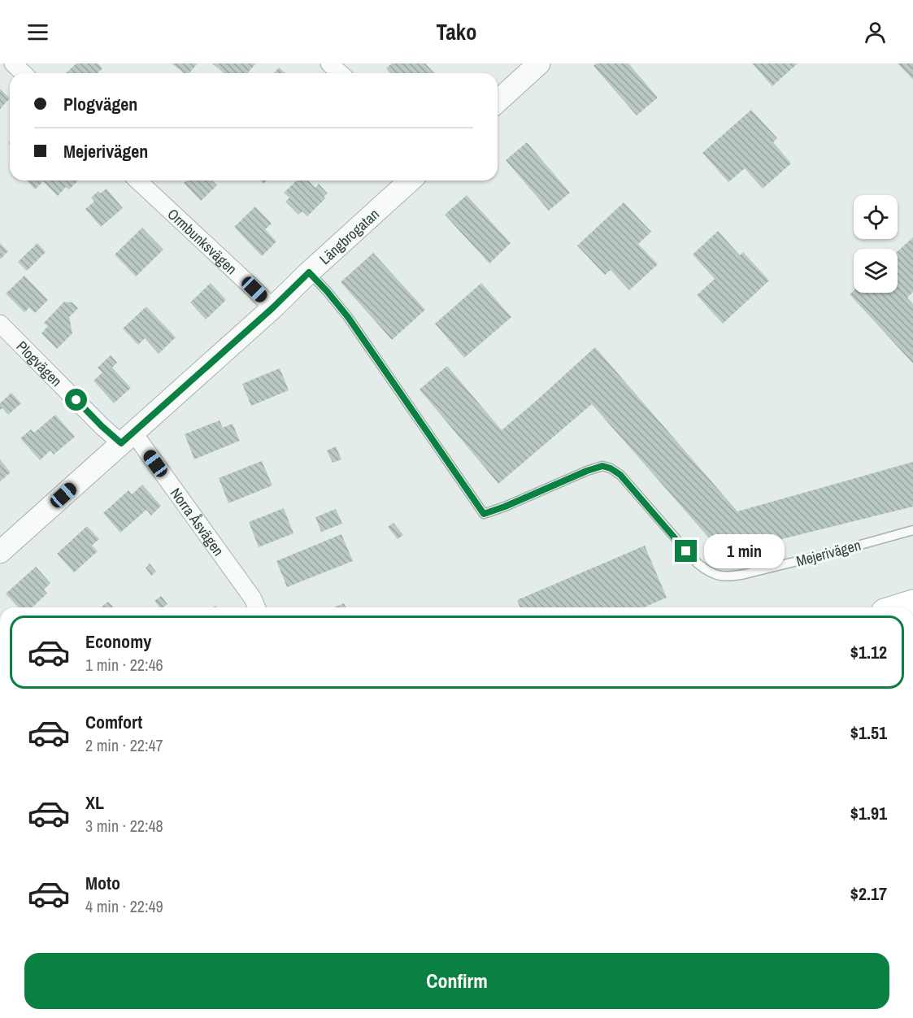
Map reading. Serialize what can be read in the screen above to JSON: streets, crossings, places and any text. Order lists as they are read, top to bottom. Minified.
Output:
{"streets":{"street":["Längbrogatan","Ormbunksvägen","Plogvägen","Norra Åsvägen"],"lane":["Mejerivägen"]},"crossings":[["Längbrogatan","Ormbunksvägen"],["Längbrogatan","Plogvägen"],["Längbrogatan","Norra Åsvägen"],["Längbrogatan","Mejerivägen"],["Plogvägen","Norra Åsvägen"]],"page":{"header":"Tako","banner":["Plogvägen","Mejerivägen"],"bubble":"1 min","list":[{"name":"Economy","note":"1 min · 22:46","value":"$1.12"},{"name":"Comfort","note":"2 min · 22:47","value":"$1.51"},{"name":"XL","note":"3 min · 22:48","value":"$1.91"},{"name":"Moto","note":"4 min · 22:49","value":"$2.17"}],"buttons":"Confirm"}}
